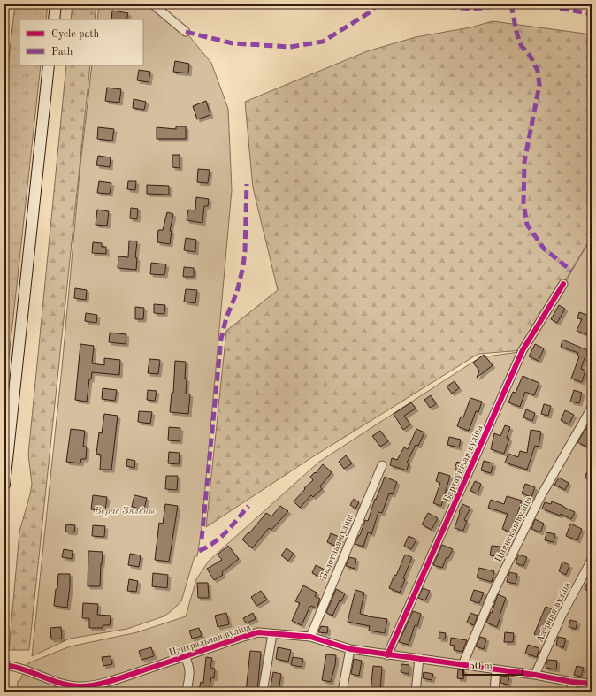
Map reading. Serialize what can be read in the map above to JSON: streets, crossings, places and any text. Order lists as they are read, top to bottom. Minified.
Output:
{"streets":{"street":["Вартаўнічая вуліца","Цнянская вуліца","Балотная вуліца","Азёрная вуліца","Цэнтральная вуліца"]},"crossings":[["Вартаўнічая вуліца","Цэнтральная вуліца"],["Цнянская вуліца","Цэнтральная вуліца"],["Балотная вуліца","Цэнтральная вуліца"],["Азёрная вуліца","Цэнтральная вуліца"]],"parks":["Верас Зялёны"],"legend":["Cycle path","Path"],"scale_bar":"50 m"}
